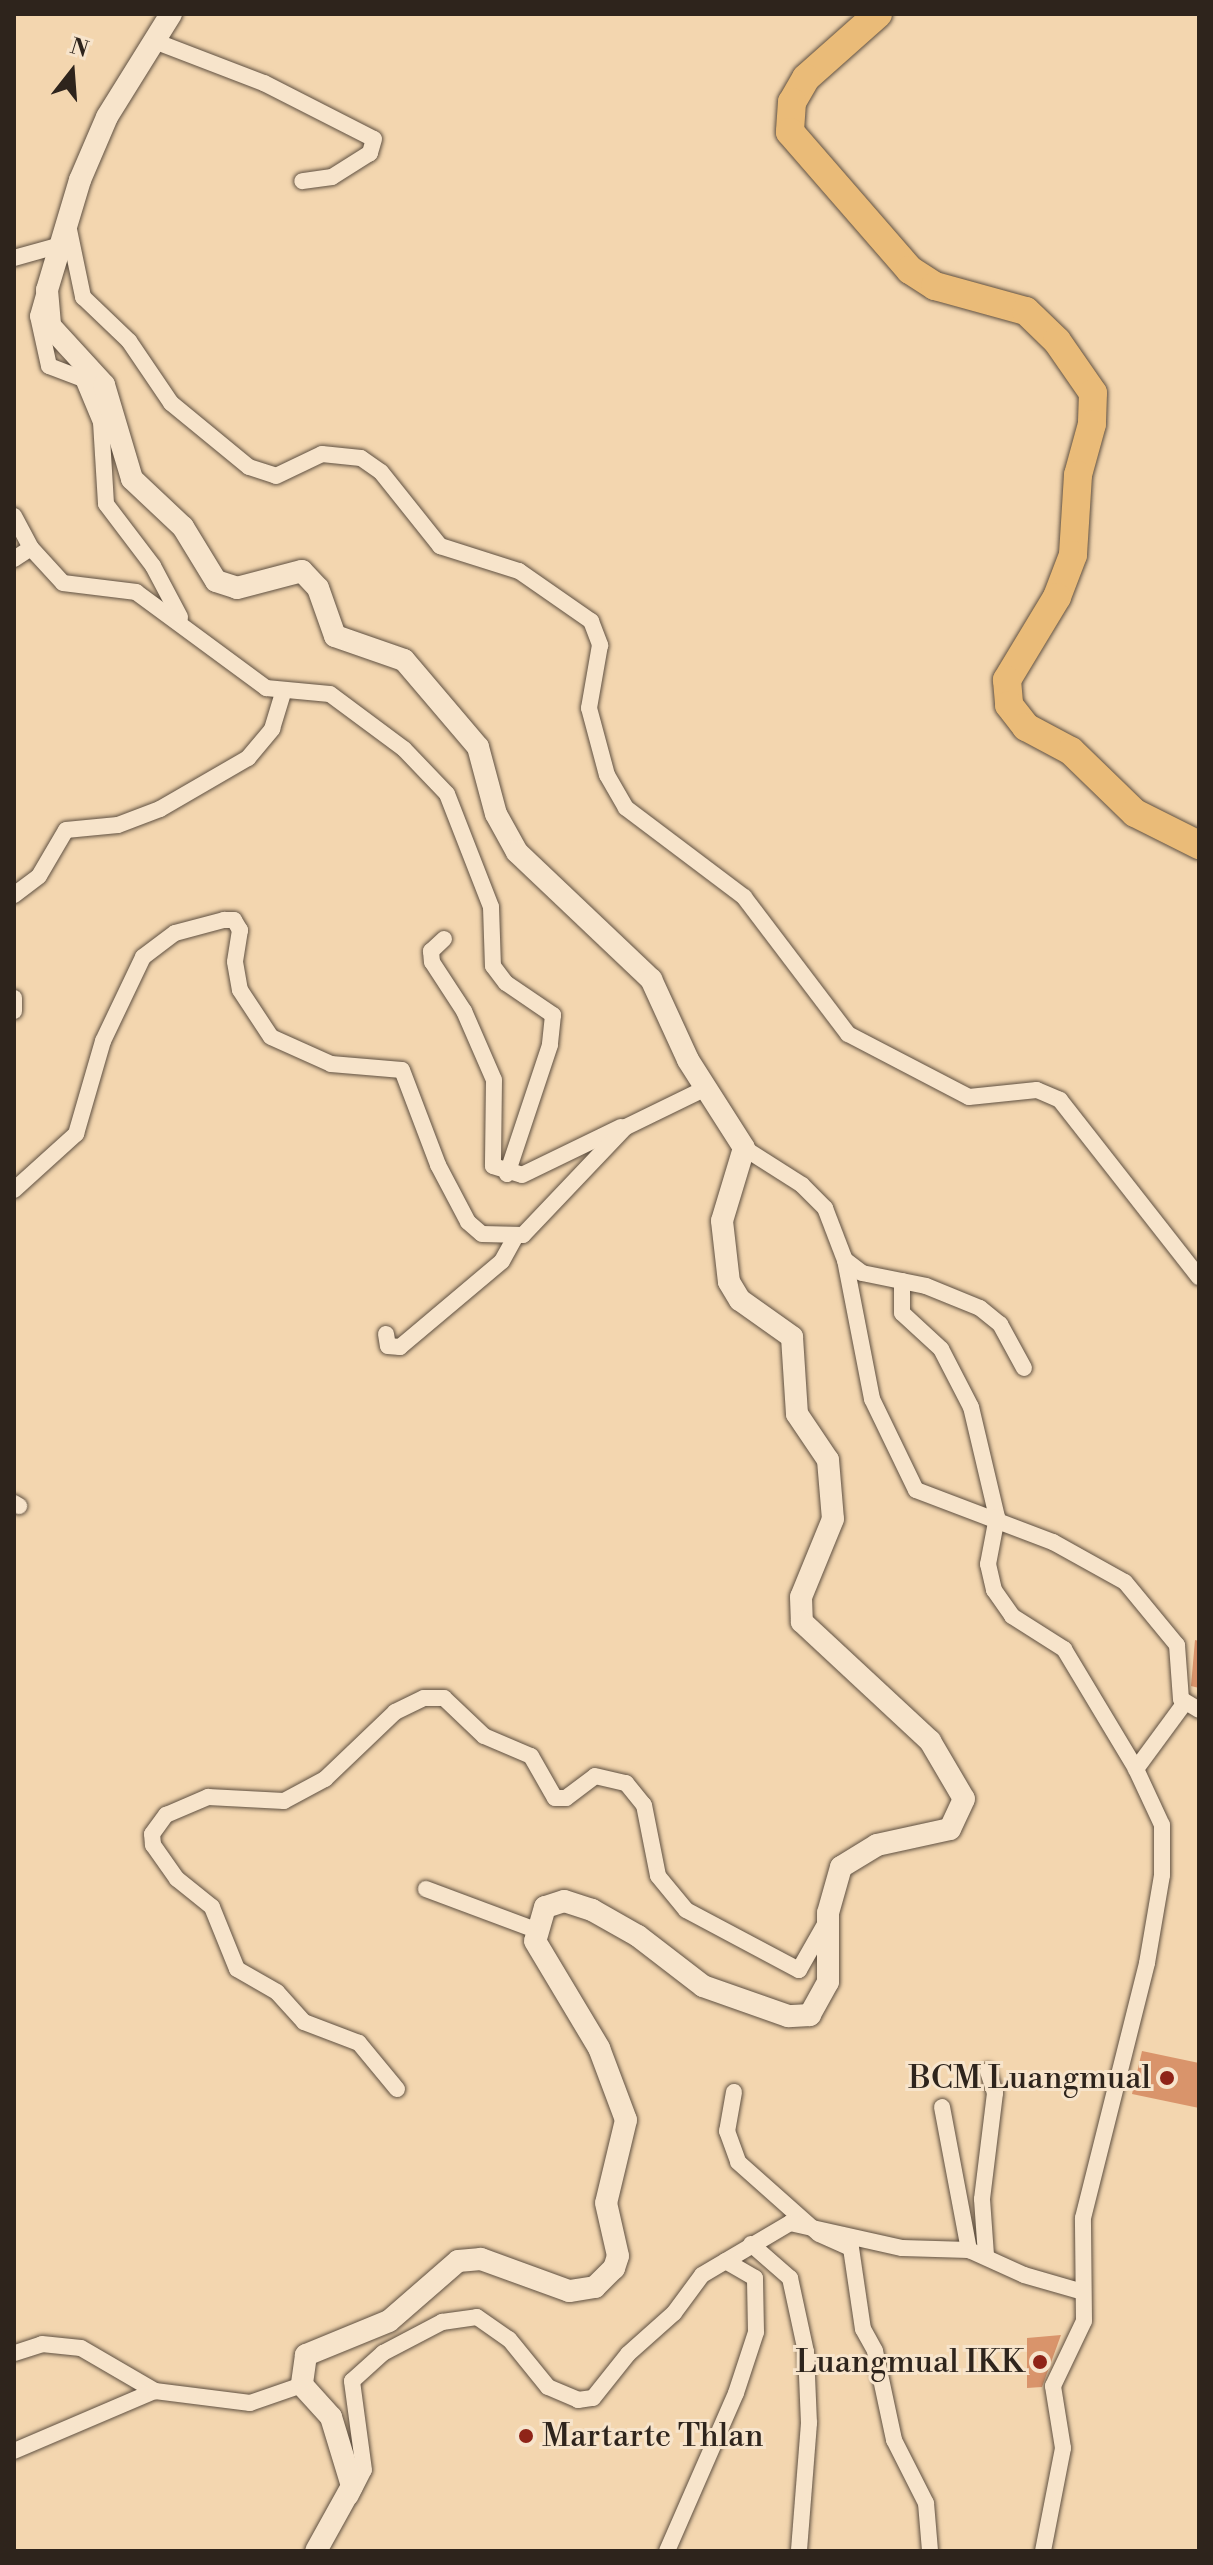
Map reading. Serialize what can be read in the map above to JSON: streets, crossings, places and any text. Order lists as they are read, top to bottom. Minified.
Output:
{"places":["BCM Luangmual","Luangmual IKK","Martarte Thlan"],"north":"top"}
